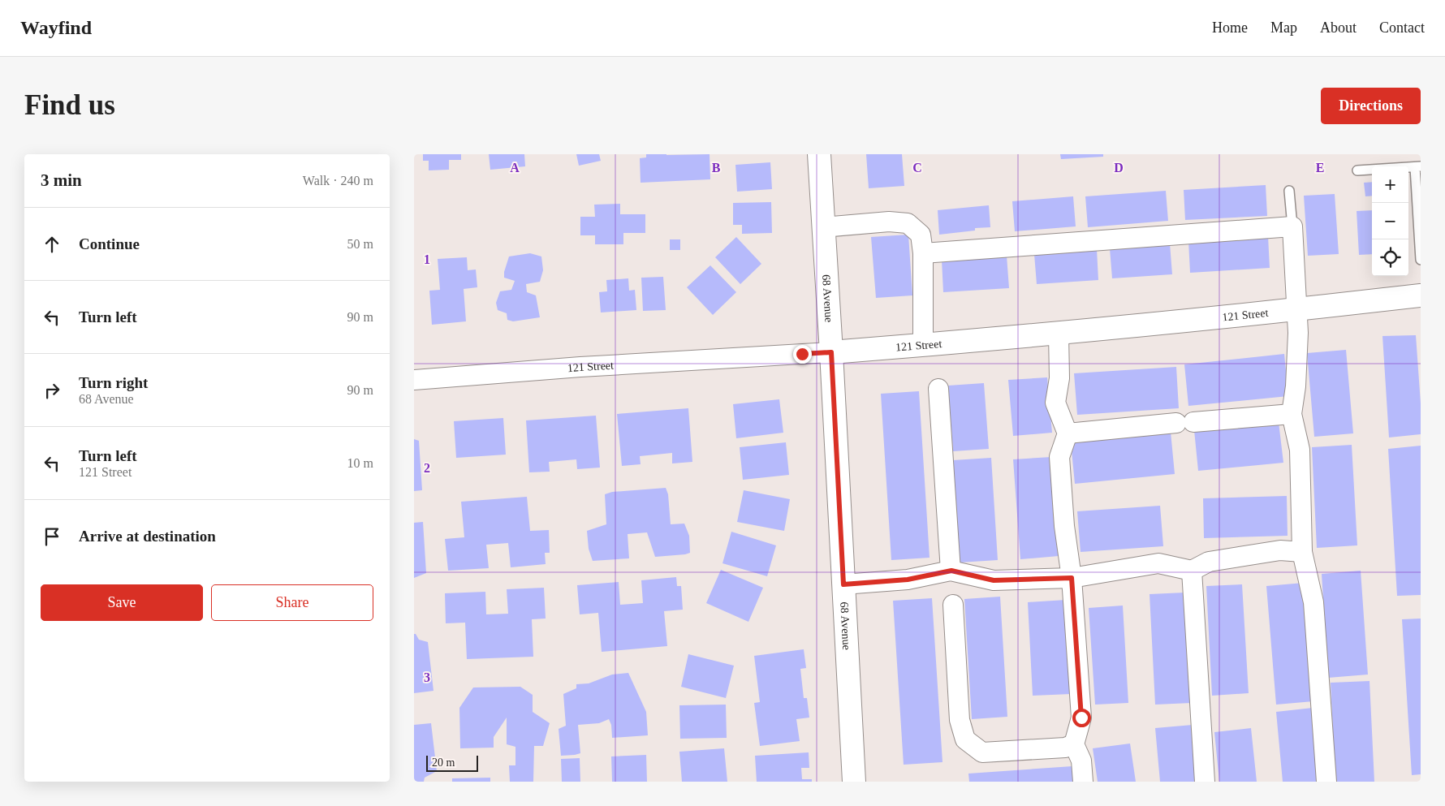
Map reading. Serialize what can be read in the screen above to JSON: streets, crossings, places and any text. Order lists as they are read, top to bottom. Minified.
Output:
{"streets":{"street":["68 Avenue","121 Street"]},"crossings":[["68 Avenue","121 Street"]],"scale_bar":"20 m","page":{"header":"Wayfind","nav":["Home","Map","About","Contact"],"buttons":["Directions",["Save","Share"]],"title":"Find us","heading":["3 min","Walk · 240 m"],"map_buttons":["+","−"],"list":[["Continue","50 m"],["Turn left","90 m"],["Turn right","68 Avenue","90 m"],["Turn left","121 Street","10 m"],"Arrive at destination"],"scale":"20 m"},"grid":{"columns":["A","B","C","D","E"],"rows":["1","2","3"]}}
